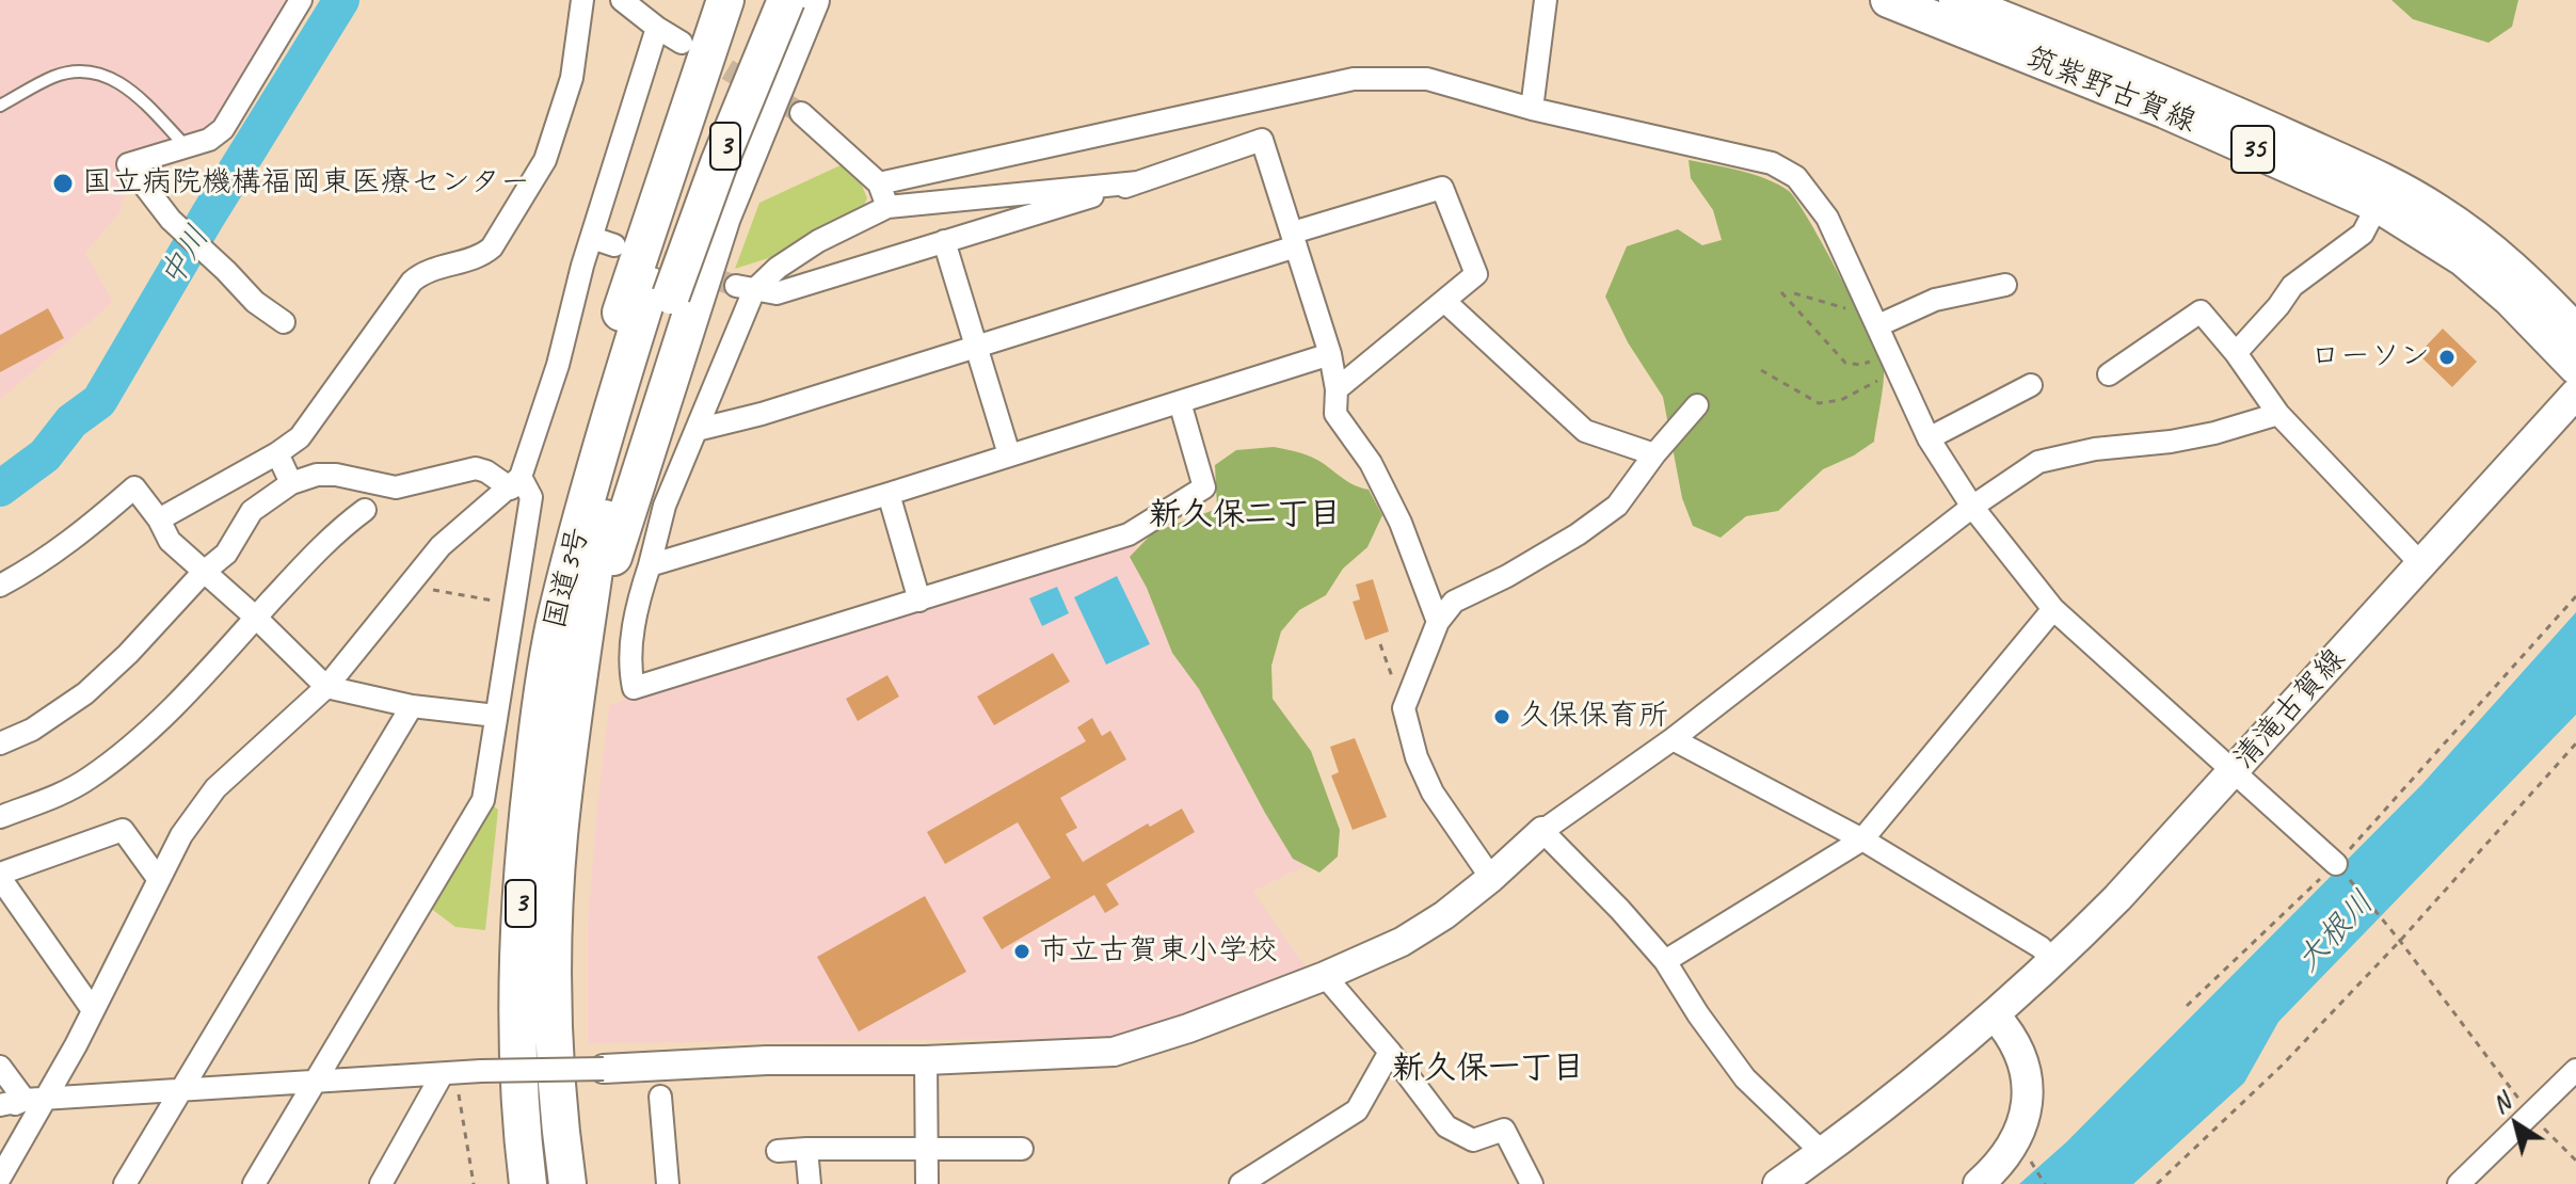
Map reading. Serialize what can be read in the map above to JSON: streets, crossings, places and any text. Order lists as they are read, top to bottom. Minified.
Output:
{"streets":{"highway":["3","国道3号"],"main road":["筑紫野古賀線","35","清滝古賀線"]},"districts":["新久保二丁目","新久保一丁目"],"water":["中川","大根川"],"places":["国立病院機構福岡東医療センター","ローソン","久保保育所","市立古賀東小学校"],"north":"top left"}
